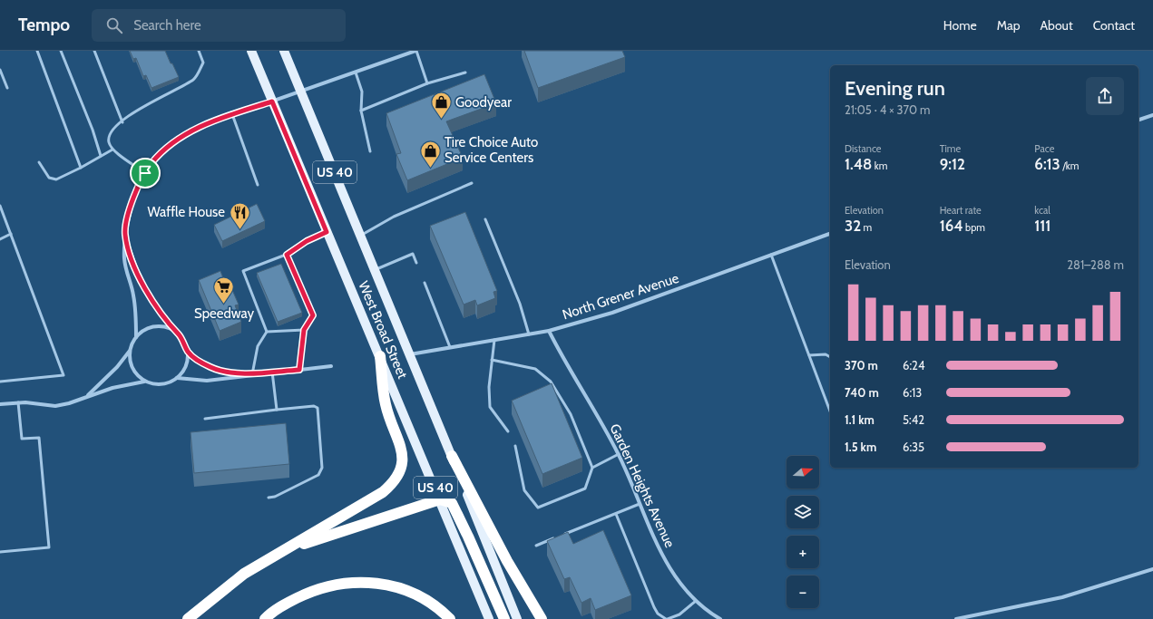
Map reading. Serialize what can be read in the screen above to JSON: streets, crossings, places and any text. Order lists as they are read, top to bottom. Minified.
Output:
{"streets":{"main road":["US 40","West Broad Street"],"street":["North Grener Avenue","Garden Heights Avenue"]},"crossings":[["North Grener Avenue","West Broad Street"],["North Grener Avenue","Garden Heights Avenue"]],"places":{"shop":["Goodyear","Tire Choice Auto Service Centers"],"restaurant":["Waffle House"],"supermarket":["Speedway"]},"north":"right","page":{"header":"Tempo","search":"Search here","nav":["Home","Map","About","Contact"],"heading":["Evening run","21:05 · 4 × 370 m"],"stats":[["Distance","1.48 km"],["Time","9:12"],["Pace","6:13 /km"],["Elevation","32 m"],["Heart rate","164 bpm"],["kcal","111"]],"chart":["Elevation","281–288 m"],"list":[{"name":"370 m","note":"6:24"},{"name":"740 m","note":"6:13"},{"name":"1.1 km","note":"5:42"},{"name":"1.5 km","note":"6:35"}],"map_buttons":["+","−"]}}
